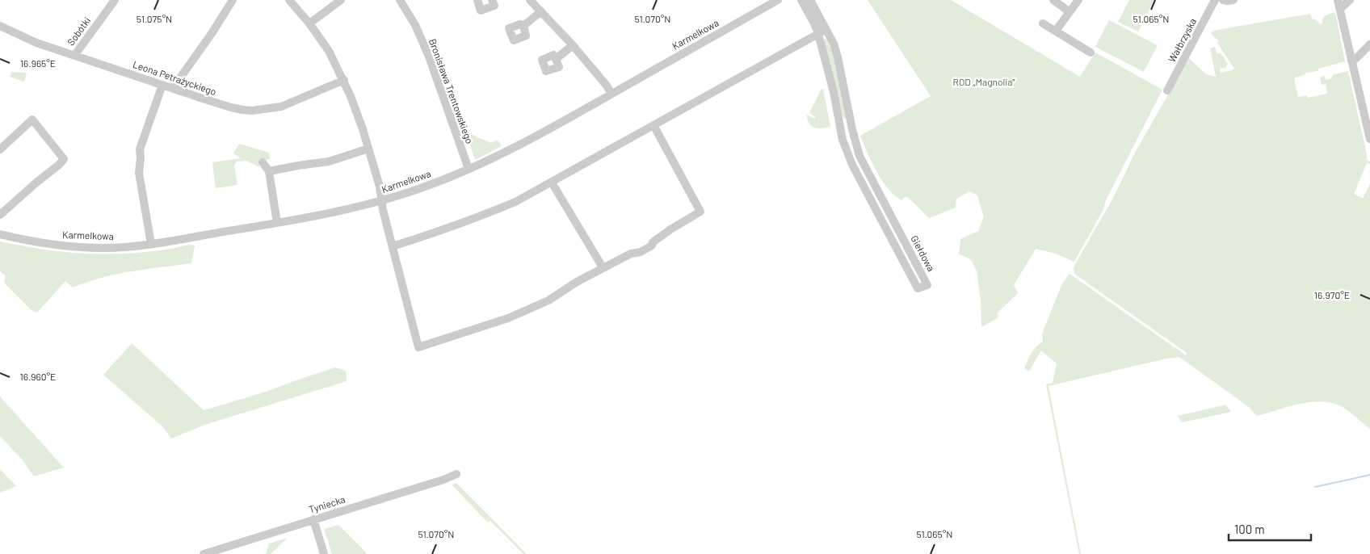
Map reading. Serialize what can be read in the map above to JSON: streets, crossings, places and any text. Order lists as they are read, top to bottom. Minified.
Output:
{"streets":{"street":["Sobótki","Karmelkowa","Wałbrzyska","Leona Petrażyckiego","Bronisława Trentowskiego","Giełdowa","Tyniecka"]},"crossings":[["Sobótki","Leona Petrażyckiego"],["Karmelkowa","Bronisława Trentowskiego"]],"parks":["ROD „Magnolia”"],"scale_bar":"100 m","coordinates":["51.075°N","51.070°N","51.065°N","16.965°E","16.970°E","16.960°E"]}
